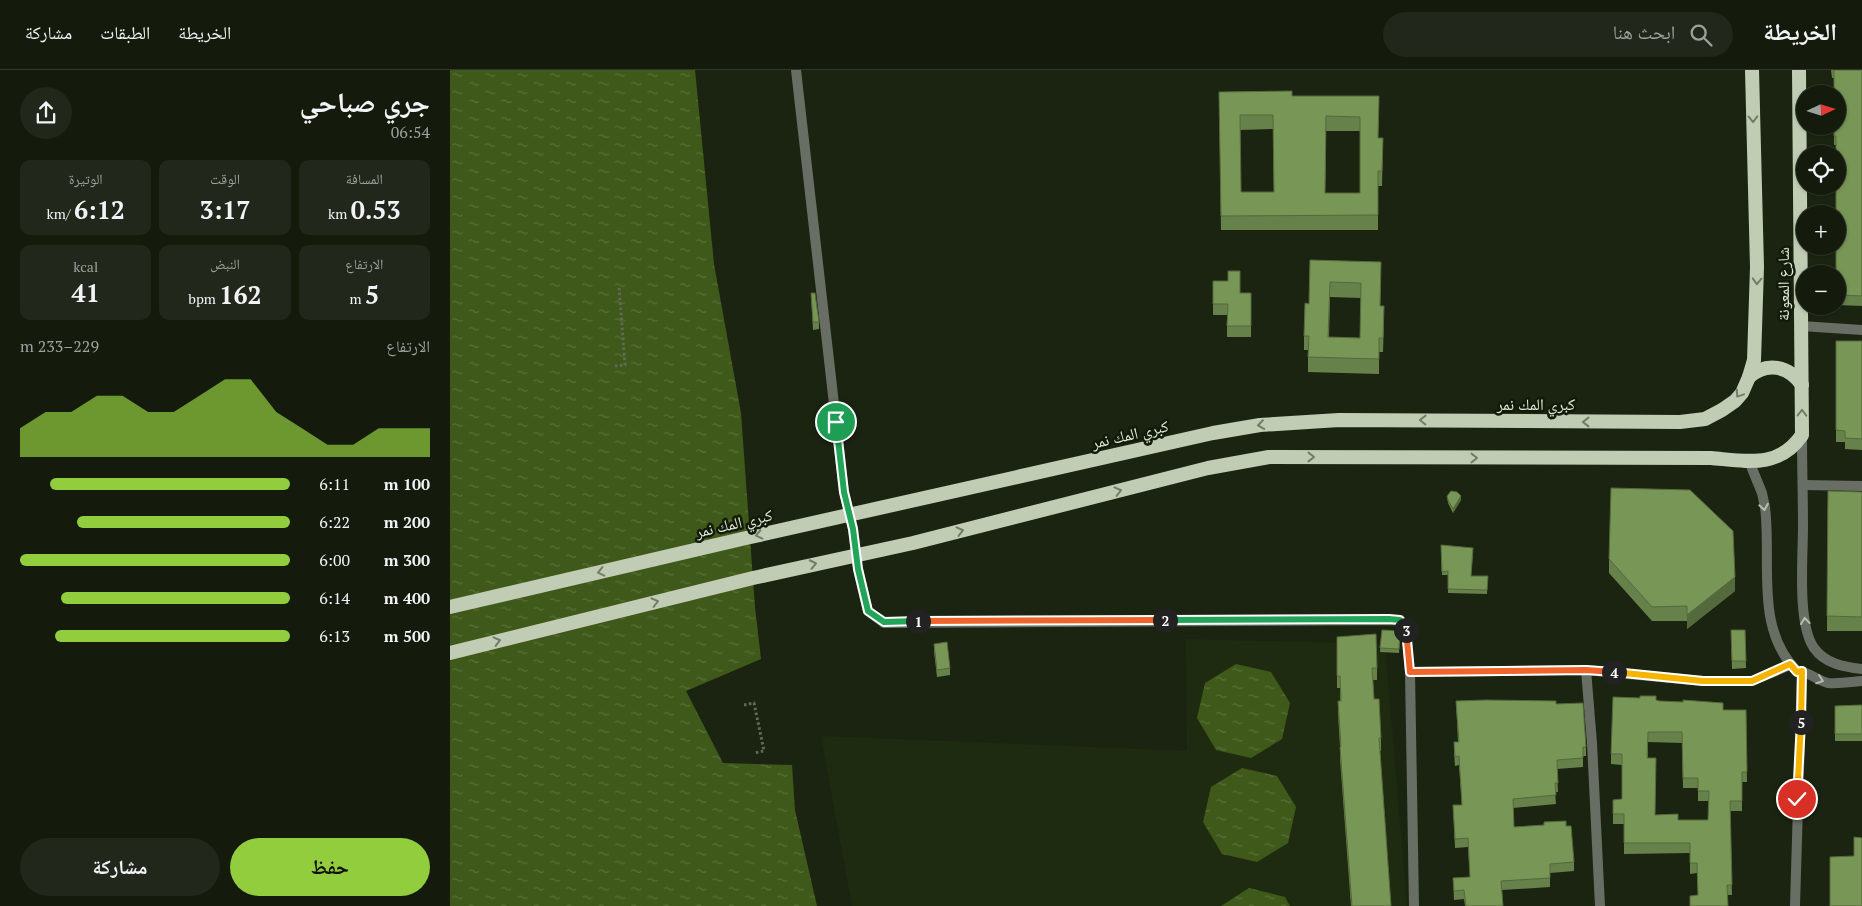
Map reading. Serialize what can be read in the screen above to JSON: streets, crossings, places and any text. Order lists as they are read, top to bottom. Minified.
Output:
{"streets":{"highway":["شارع المعونة","كبري المك نمر"]},"crossings":[["شارع المعونة","كبري المك نمر"]],"north":"right","page":{"header":"الخريطة","search":"ابحث هنا","nav":["الخريطة","الطبقات","مشاركة"],"heading":["جري صباحي","06:54"],"map_buttons":["+","−"],"stats":[["المسافة","0.53 km"],["الوقت","3:17"],["الوتيرة","6:12 /km"],["الارتفاع","5 m"],["النبض","162 bpm"],["kcal","41"]],"chart":["الارتفاع","229–233 m"],"list":[{"name":"100 m","note":"6:11"},{"name":"200 m","note":"6:22"},{"name":"300 m","note":"6:00"},{"name":"400 m","note":"6:14"},{"name":"500 m","note":"6:13"}],"pins":["2","1","3","4","5"],"buttons":["حفظ","مشاركة"]}}
